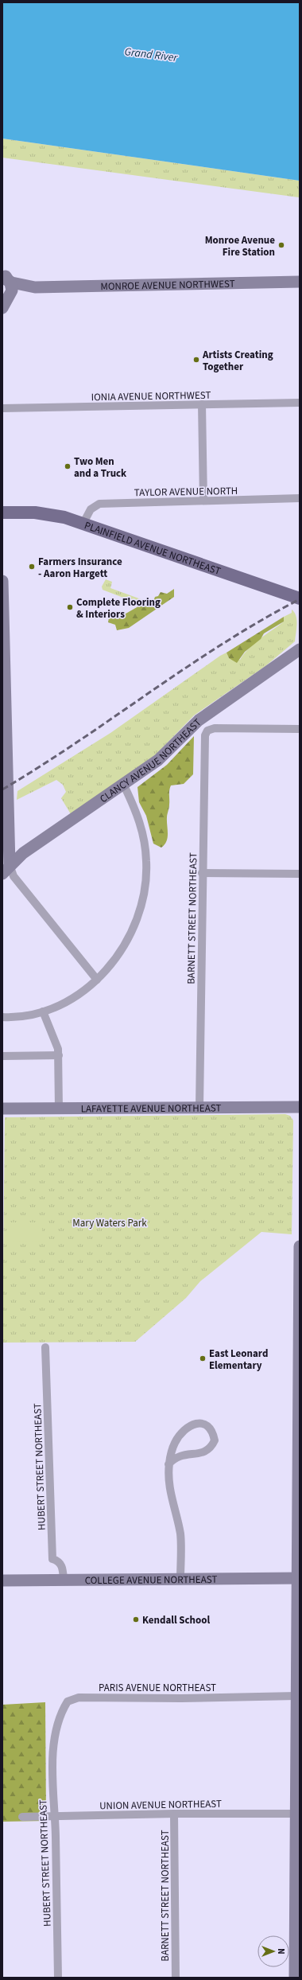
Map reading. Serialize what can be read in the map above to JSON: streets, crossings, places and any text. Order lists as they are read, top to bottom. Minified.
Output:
{"streets":{"main road":["MONROE AVENUE NORTHWEST","PLAINFIELD AVENUE NORTHEAST","CLANCY AVENUE NORTHEAST","LAFAYETTE AVENUE NORTHEAST","COLLEGE AVENUE NORTHEAST"],"street":["IONIA AVENUE NORTHWEST","TAYLOR AVENUE NORTH","BARNETT STREET NORTHEAST","HUBERT STREET NORTHEAST","PARIS AVENUE NORTHEAST","UNION AVENUE NORTHEAST"]},"crossings":[["TAYLOR AVENUE NORTH","PLAINFIELD AVENUE NORTHEAST"],["BARNETT STREET NORTHEAST","LAFAYETTE AVENUE NORTHEAST"],["BARNETT STREET NORTHEAST","UNION AVENUE NORTHEAST"],["HUBERT STREET NORTHEAST","COLLEGE AVENUE NORTHEAST"],["HUBERT STREET NORTHEAST","PARIS AVENUE NORTHEAST"],["HUBERT STREET NORTHEAST","UNION AVENUE NORTHEAST"]],"water":["Grand River"],"parks":["Mary Waters Park"],"places":["Monroe Avenue Fire Station","Artists Creating Together","Two Men and a Truck","Farmers Insurance - Aaron Hargett","Complete Flooring & Interiors","East Leonard Elementary","Kendall School"],"north":"right"}
